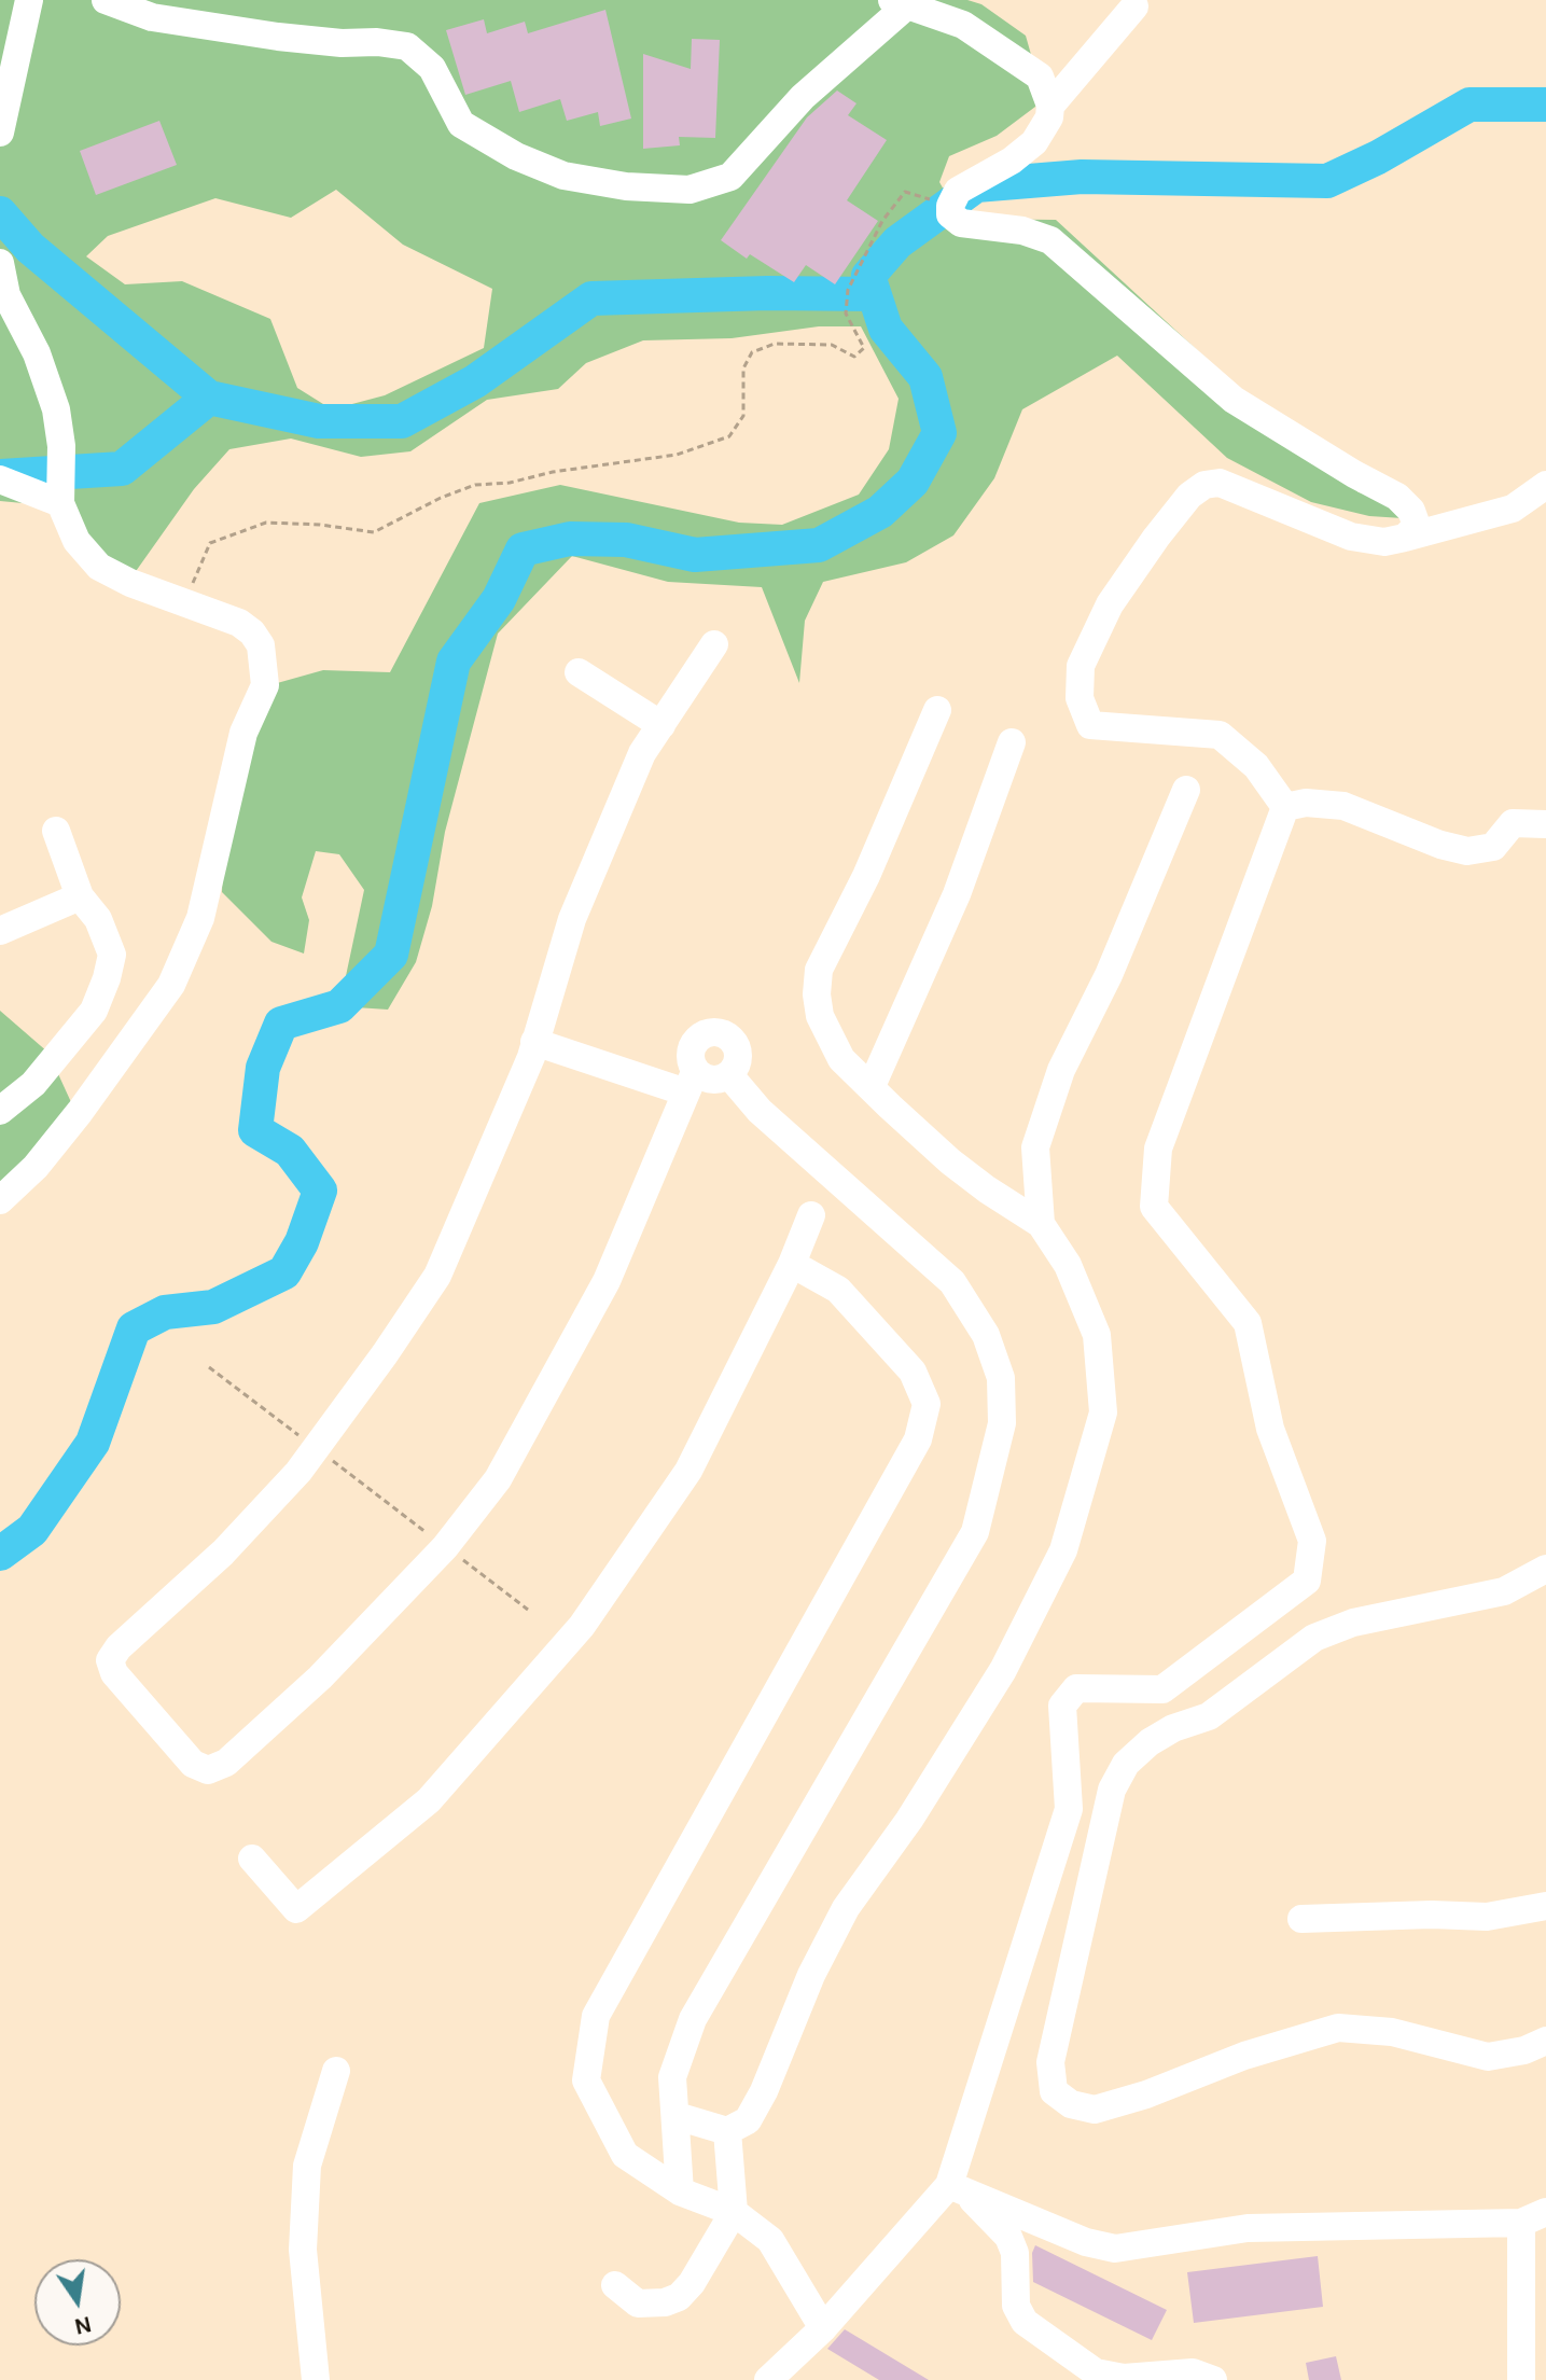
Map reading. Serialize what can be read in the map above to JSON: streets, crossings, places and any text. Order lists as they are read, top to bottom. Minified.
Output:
{"north":"bottom"}
